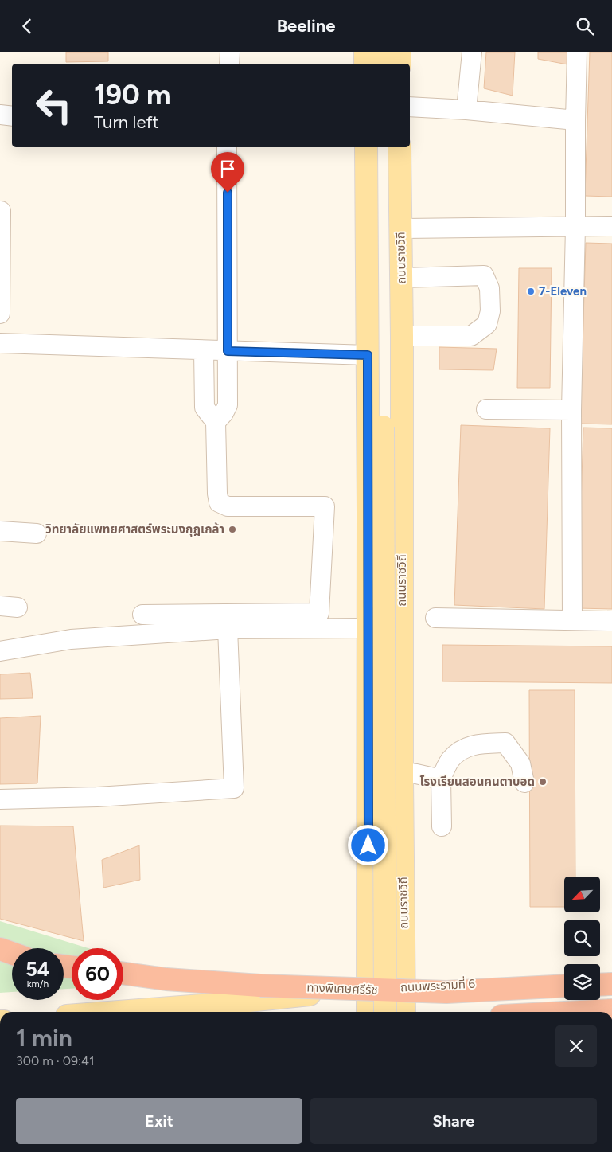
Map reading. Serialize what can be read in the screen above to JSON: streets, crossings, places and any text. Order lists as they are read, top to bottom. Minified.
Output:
{"streets":{"highway":["ทางพิเศษศรีรัช"],"main road":["ถนนราชวิถี","ถนนพระรามที่ 6"]},"crossings":[["ถนนราชวิถี","ถนนพระรามที่ 6"]],"places":["7-Eleven","วิทยาลัยแพทยศาสตร์พระมงกุฎเกล้า","โรงเรียนสอนคนตาบอด"],"north":"bottom left","page":{"header":"Beeline","turn":["190 m","Turn left"],"speed":"54 km/h","limit":"60","heading":["1 min","300 m · 09:41"],"buttons":["Exit","Share"]}}
